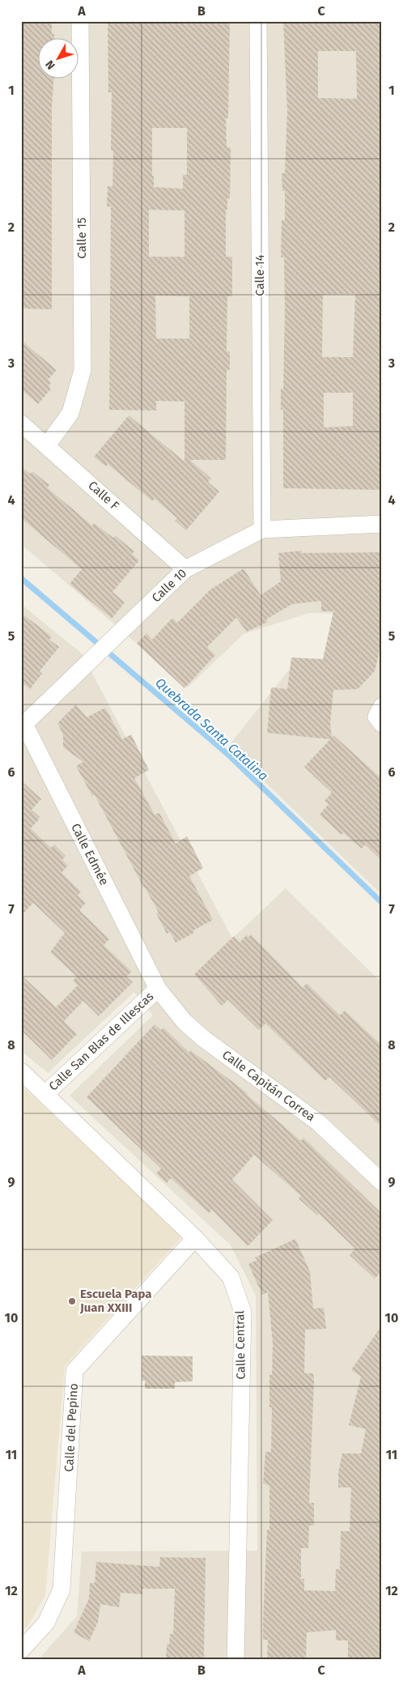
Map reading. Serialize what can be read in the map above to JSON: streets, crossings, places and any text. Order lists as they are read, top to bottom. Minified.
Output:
{"streets":{"street":["Calle 15","Calle 14","Calle F","Calle 10","Calle Edmée","Calle San Blas de Illescas","Calle Capitán Correa","Calle Central","Calle del Pepino"]},"crossings":[["Calle 15","Calle F"],["Calle 14","Calle 10"],["Calle F","Calle 10"],["Calle 10","Calle Edmée"],["Calle Edmée","Calle San Blas de Illescas"],["Calle Edmée","Calle Capitán Correa"],["Calle San Blas de Illescas","Calle Capitán Correa"],["Calle San Blas de Illescas","Calle Central"],["Calle Central","Calle del Pepino"]],"water":["Quebrada Santa Catalina"],"places":["Escuela Papa Juan XXIII"],"north":"bottom left","grid":{"columns":["A","B","C"],"rows":["1","2","3","4","5","6","7","8","9","10","11","12"]}}
